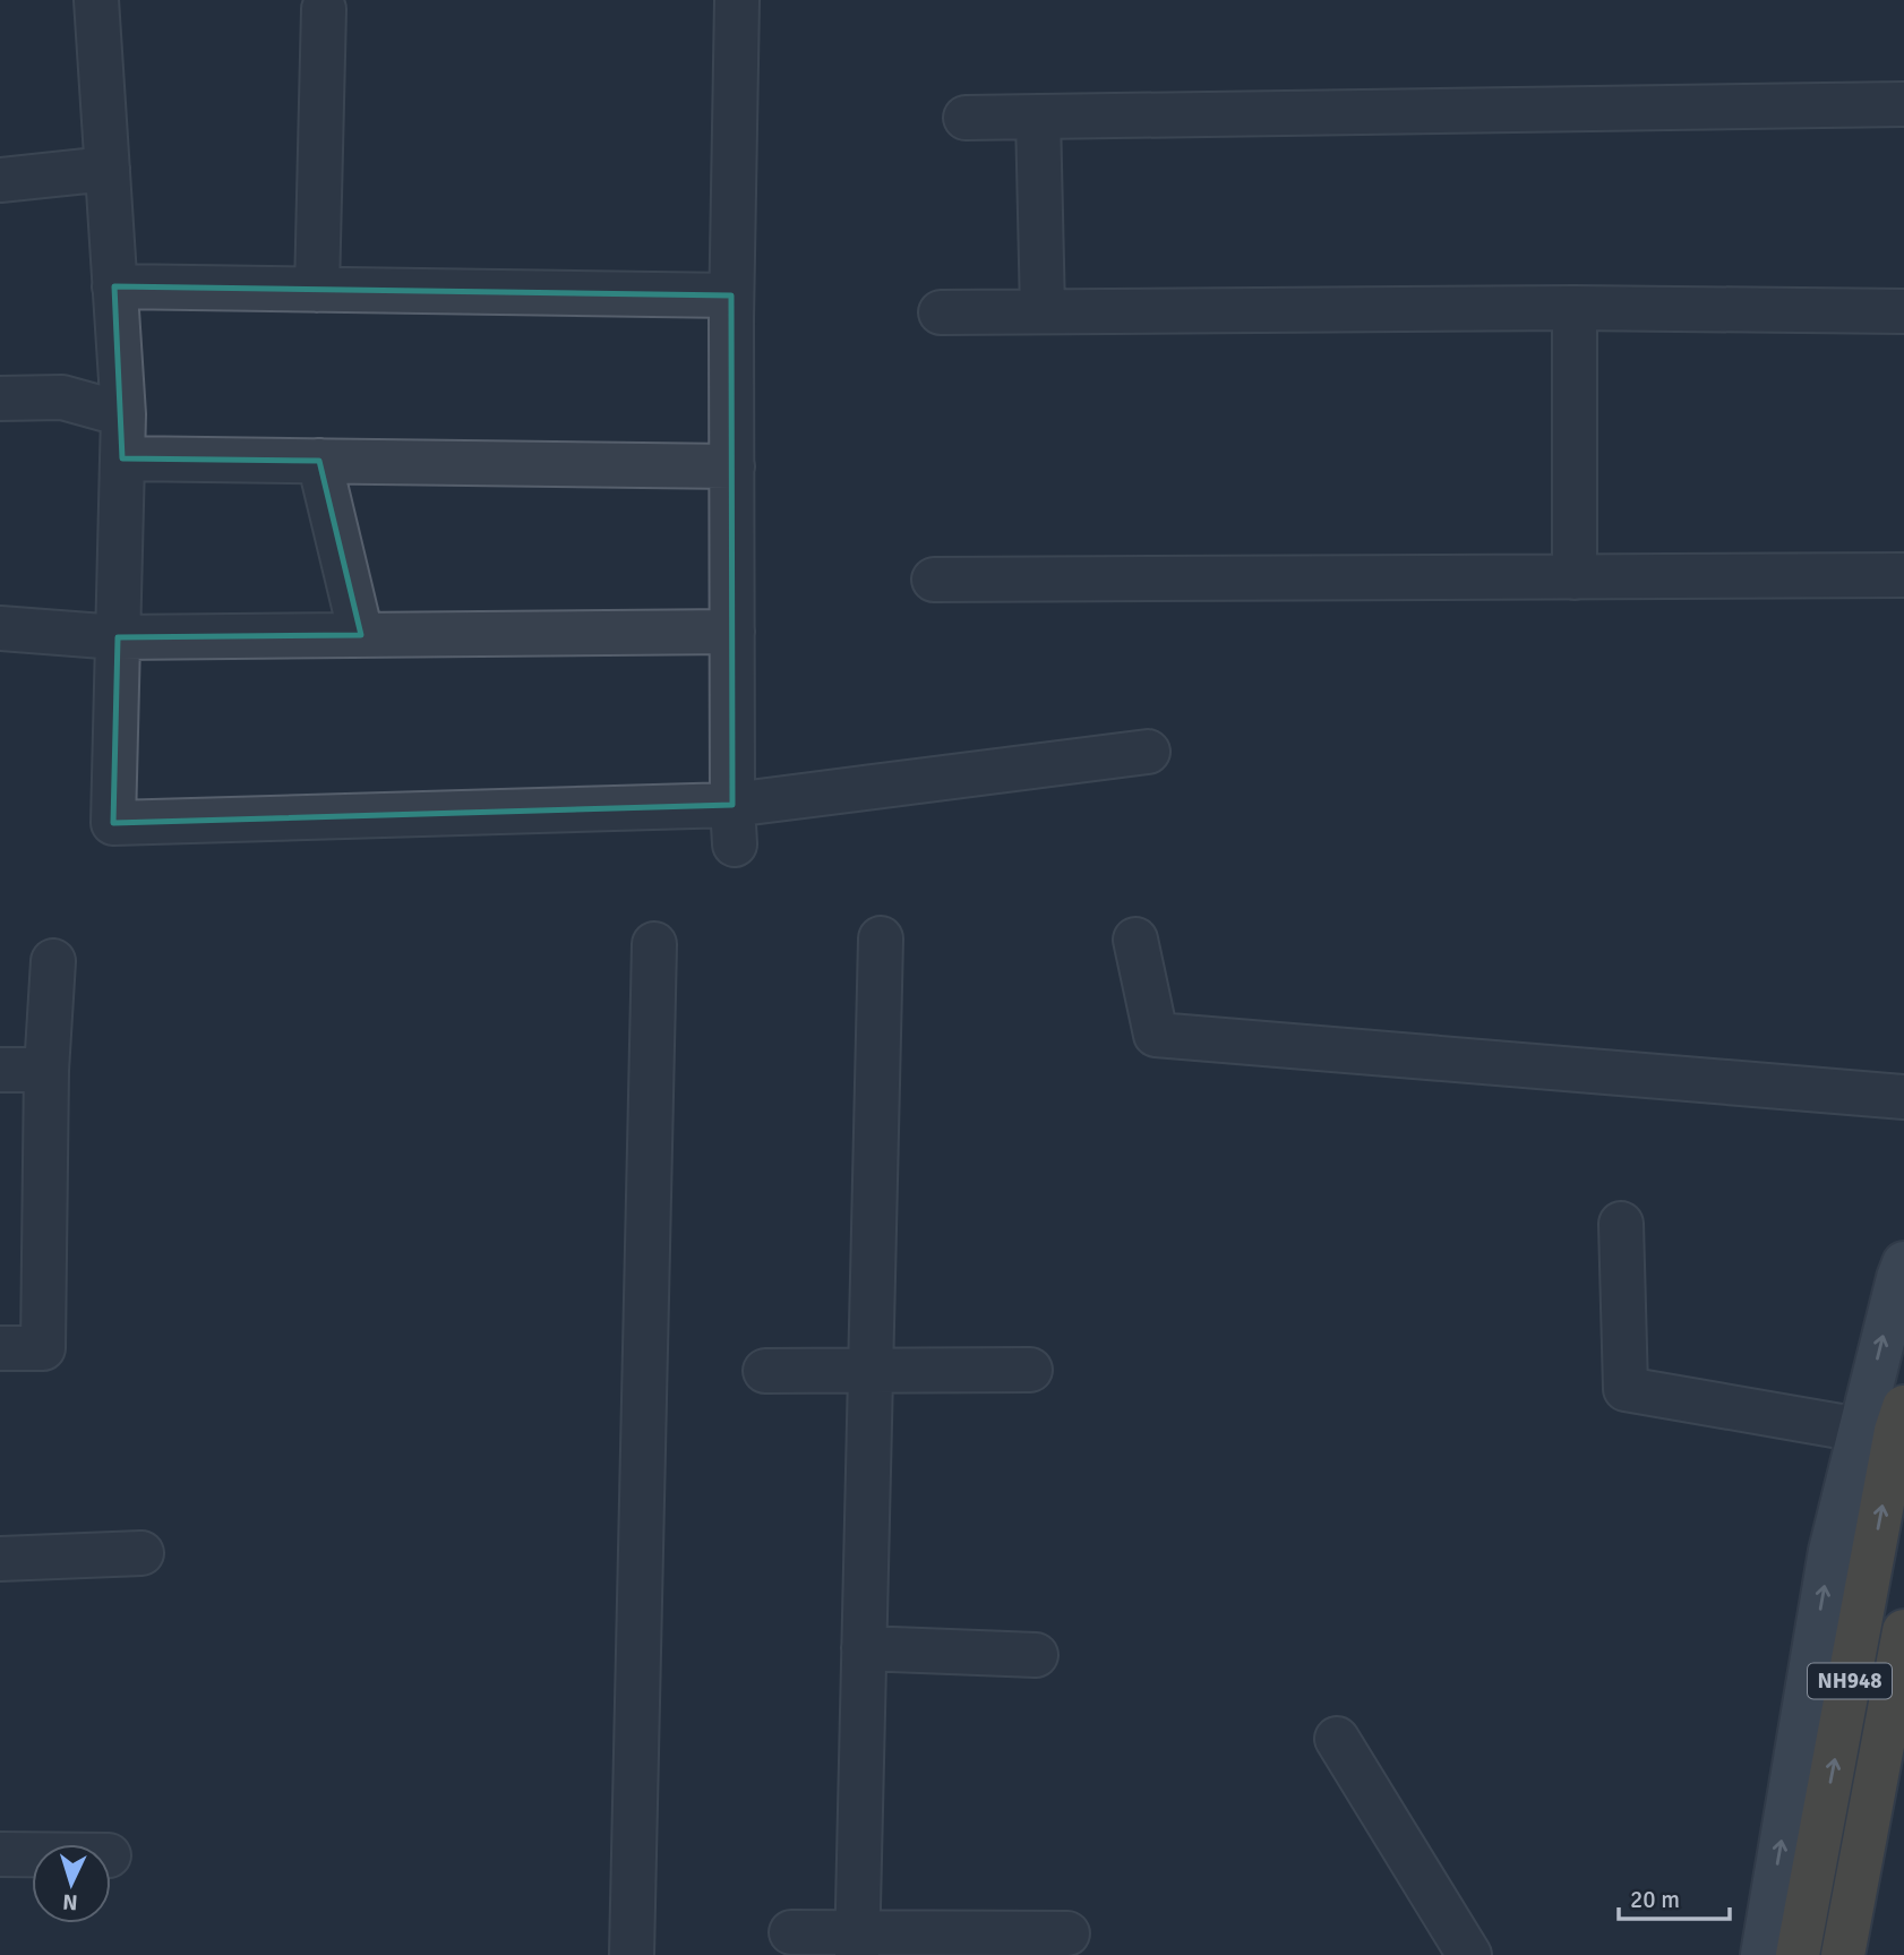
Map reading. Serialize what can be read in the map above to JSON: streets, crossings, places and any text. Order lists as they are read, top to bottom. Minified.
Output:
{"streets":{"highway":["NH948"]},"scale_bar":"20 m","north":"bottom"}
